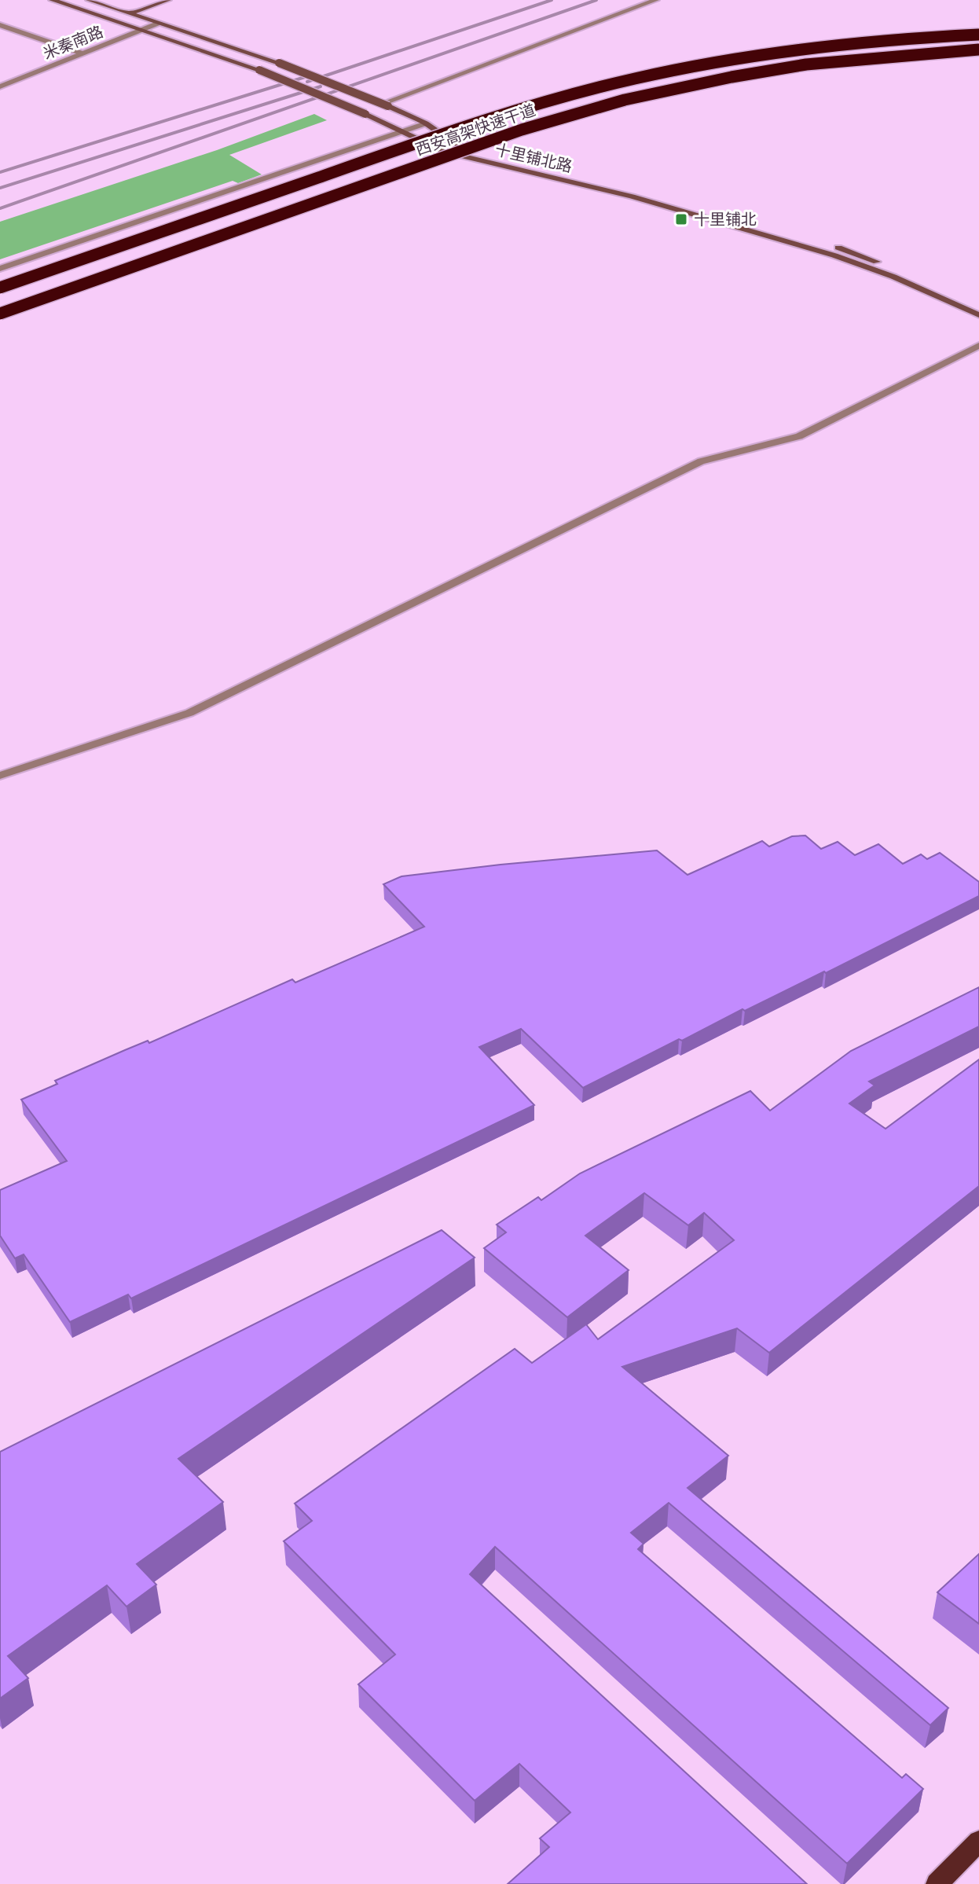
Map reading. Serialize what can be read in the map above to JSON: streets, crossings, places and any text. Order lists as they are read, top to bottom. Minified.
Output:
{"streets":{"highway":["西安高架快速干道"],"street":["米秦南路","十里铺北路"]},"crossings":[["米秦南路","十里铺北路"]],"places":{"transit":["十里铺北"]}}
